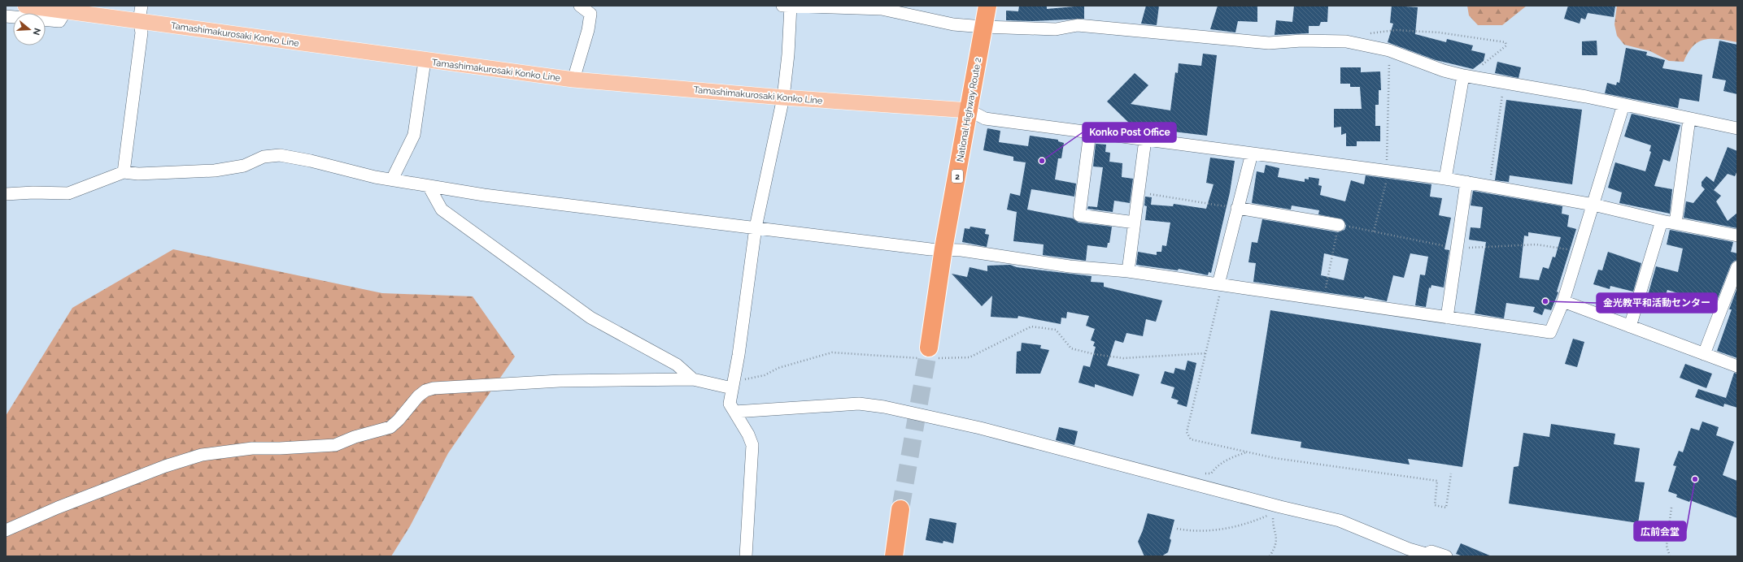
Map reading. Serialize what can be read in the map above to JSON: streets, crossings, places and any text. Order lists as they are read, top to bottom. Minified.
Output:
{"streets":{"highway":["National Highway Route 2","2"],"main road":["Tamashimakurosaki Konko Line"]},"crossings":[["Tamashimakurosaki Konko Line","National Highway Route 2"]],"places":["Konko Post Office","金光教平和活動センター","広前会堂"],"north":"right"}
